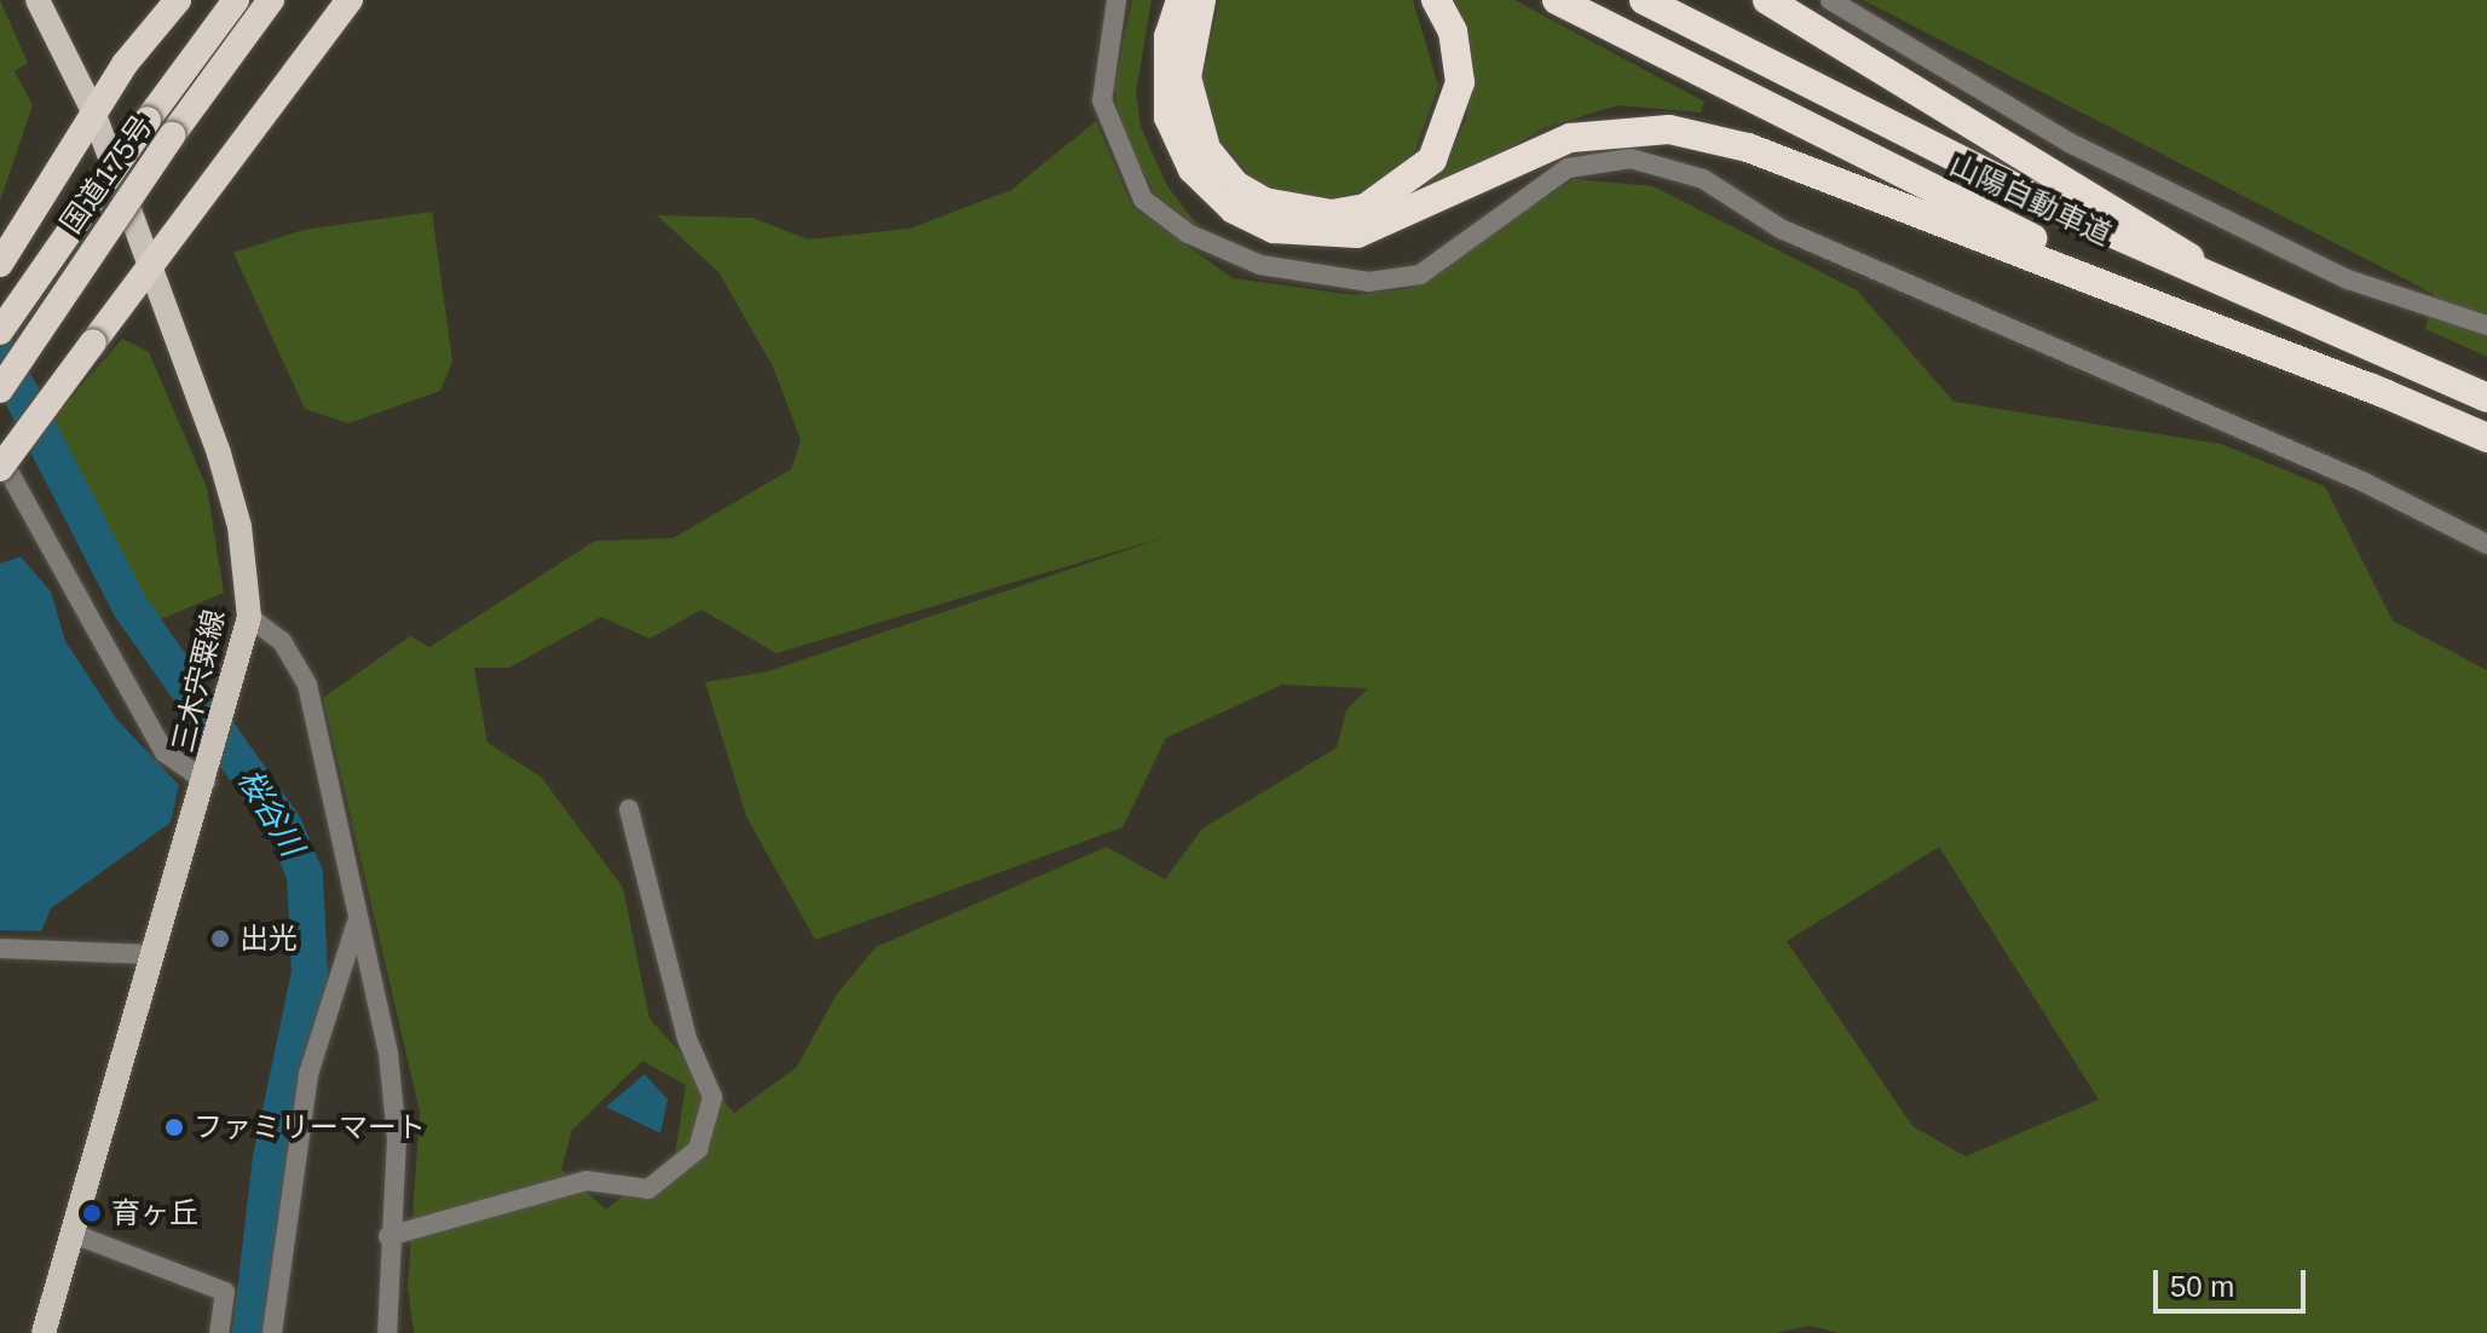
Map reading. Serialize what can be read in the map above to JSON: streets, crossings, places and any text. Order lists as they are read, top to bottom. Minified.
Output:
{"streets":{"highway":["国道175号","山陽自動車道"],"main road":["三木宍粟線"]},"water":["桜谷川"],"places":["出光","ファミリーマート","育ヶ丘"],"scale_bar":"50 m"}
